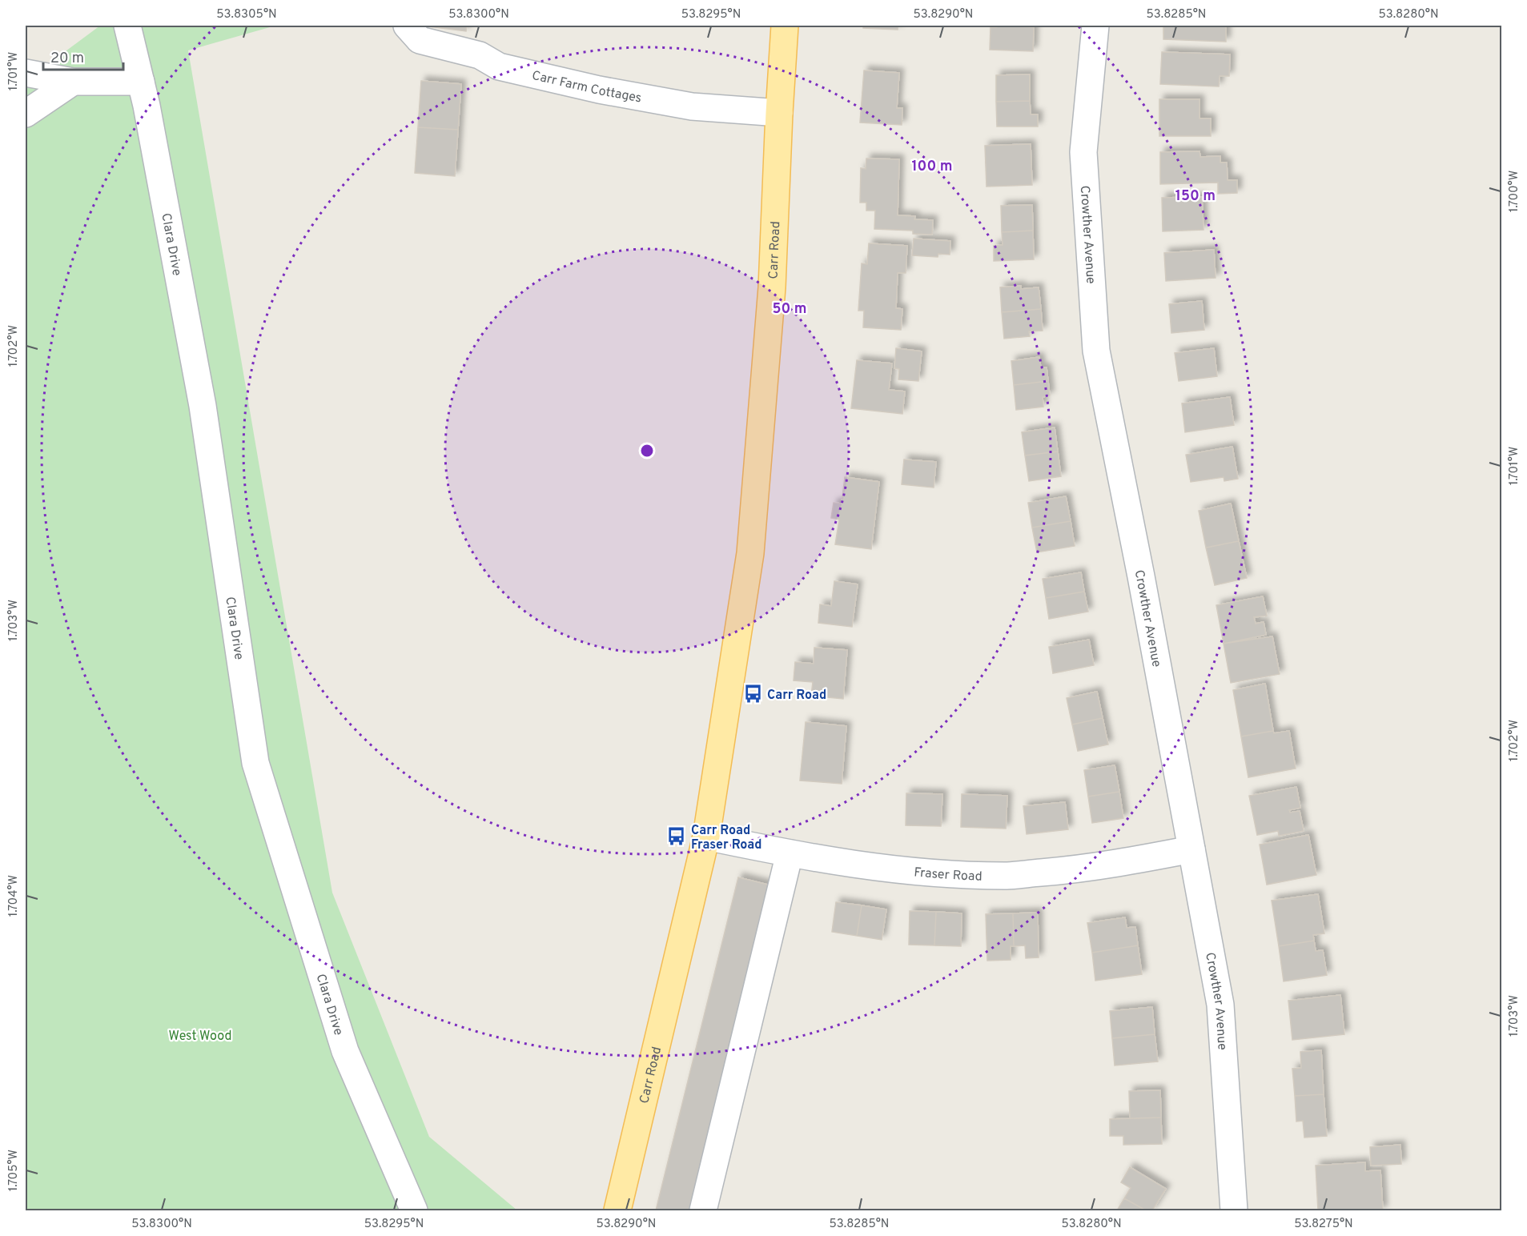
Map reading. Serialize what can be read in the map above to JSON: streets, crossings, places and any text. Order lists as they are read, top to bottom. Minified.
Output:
{"streets":{"main road":["Carr Road"],"street":["Carr Farm Cottages","Crowther Avenue","Clara Drive","Fraser Road"]},"crossings":[["Carr Farm Cottages","Carr Road"],["Crowther Avenue","Fraser Road"],["Carr Road","Fraser Road"]],"parks":["West Wood"],"places":{"bus stop":["Carr Road","Carr Road Fraser Road"]},"scale_bar":"20 m","coordinates":["53.8305°N","53.8300°N","53.8295°N","53.8290°N","53.8285°N","53.8280°N","1.701°W","1.700°W","1.702°W","1.703°W","1.704°W","1.705°W","53.8275°N"],"rings":["100 m","150 m","50 m"]}
